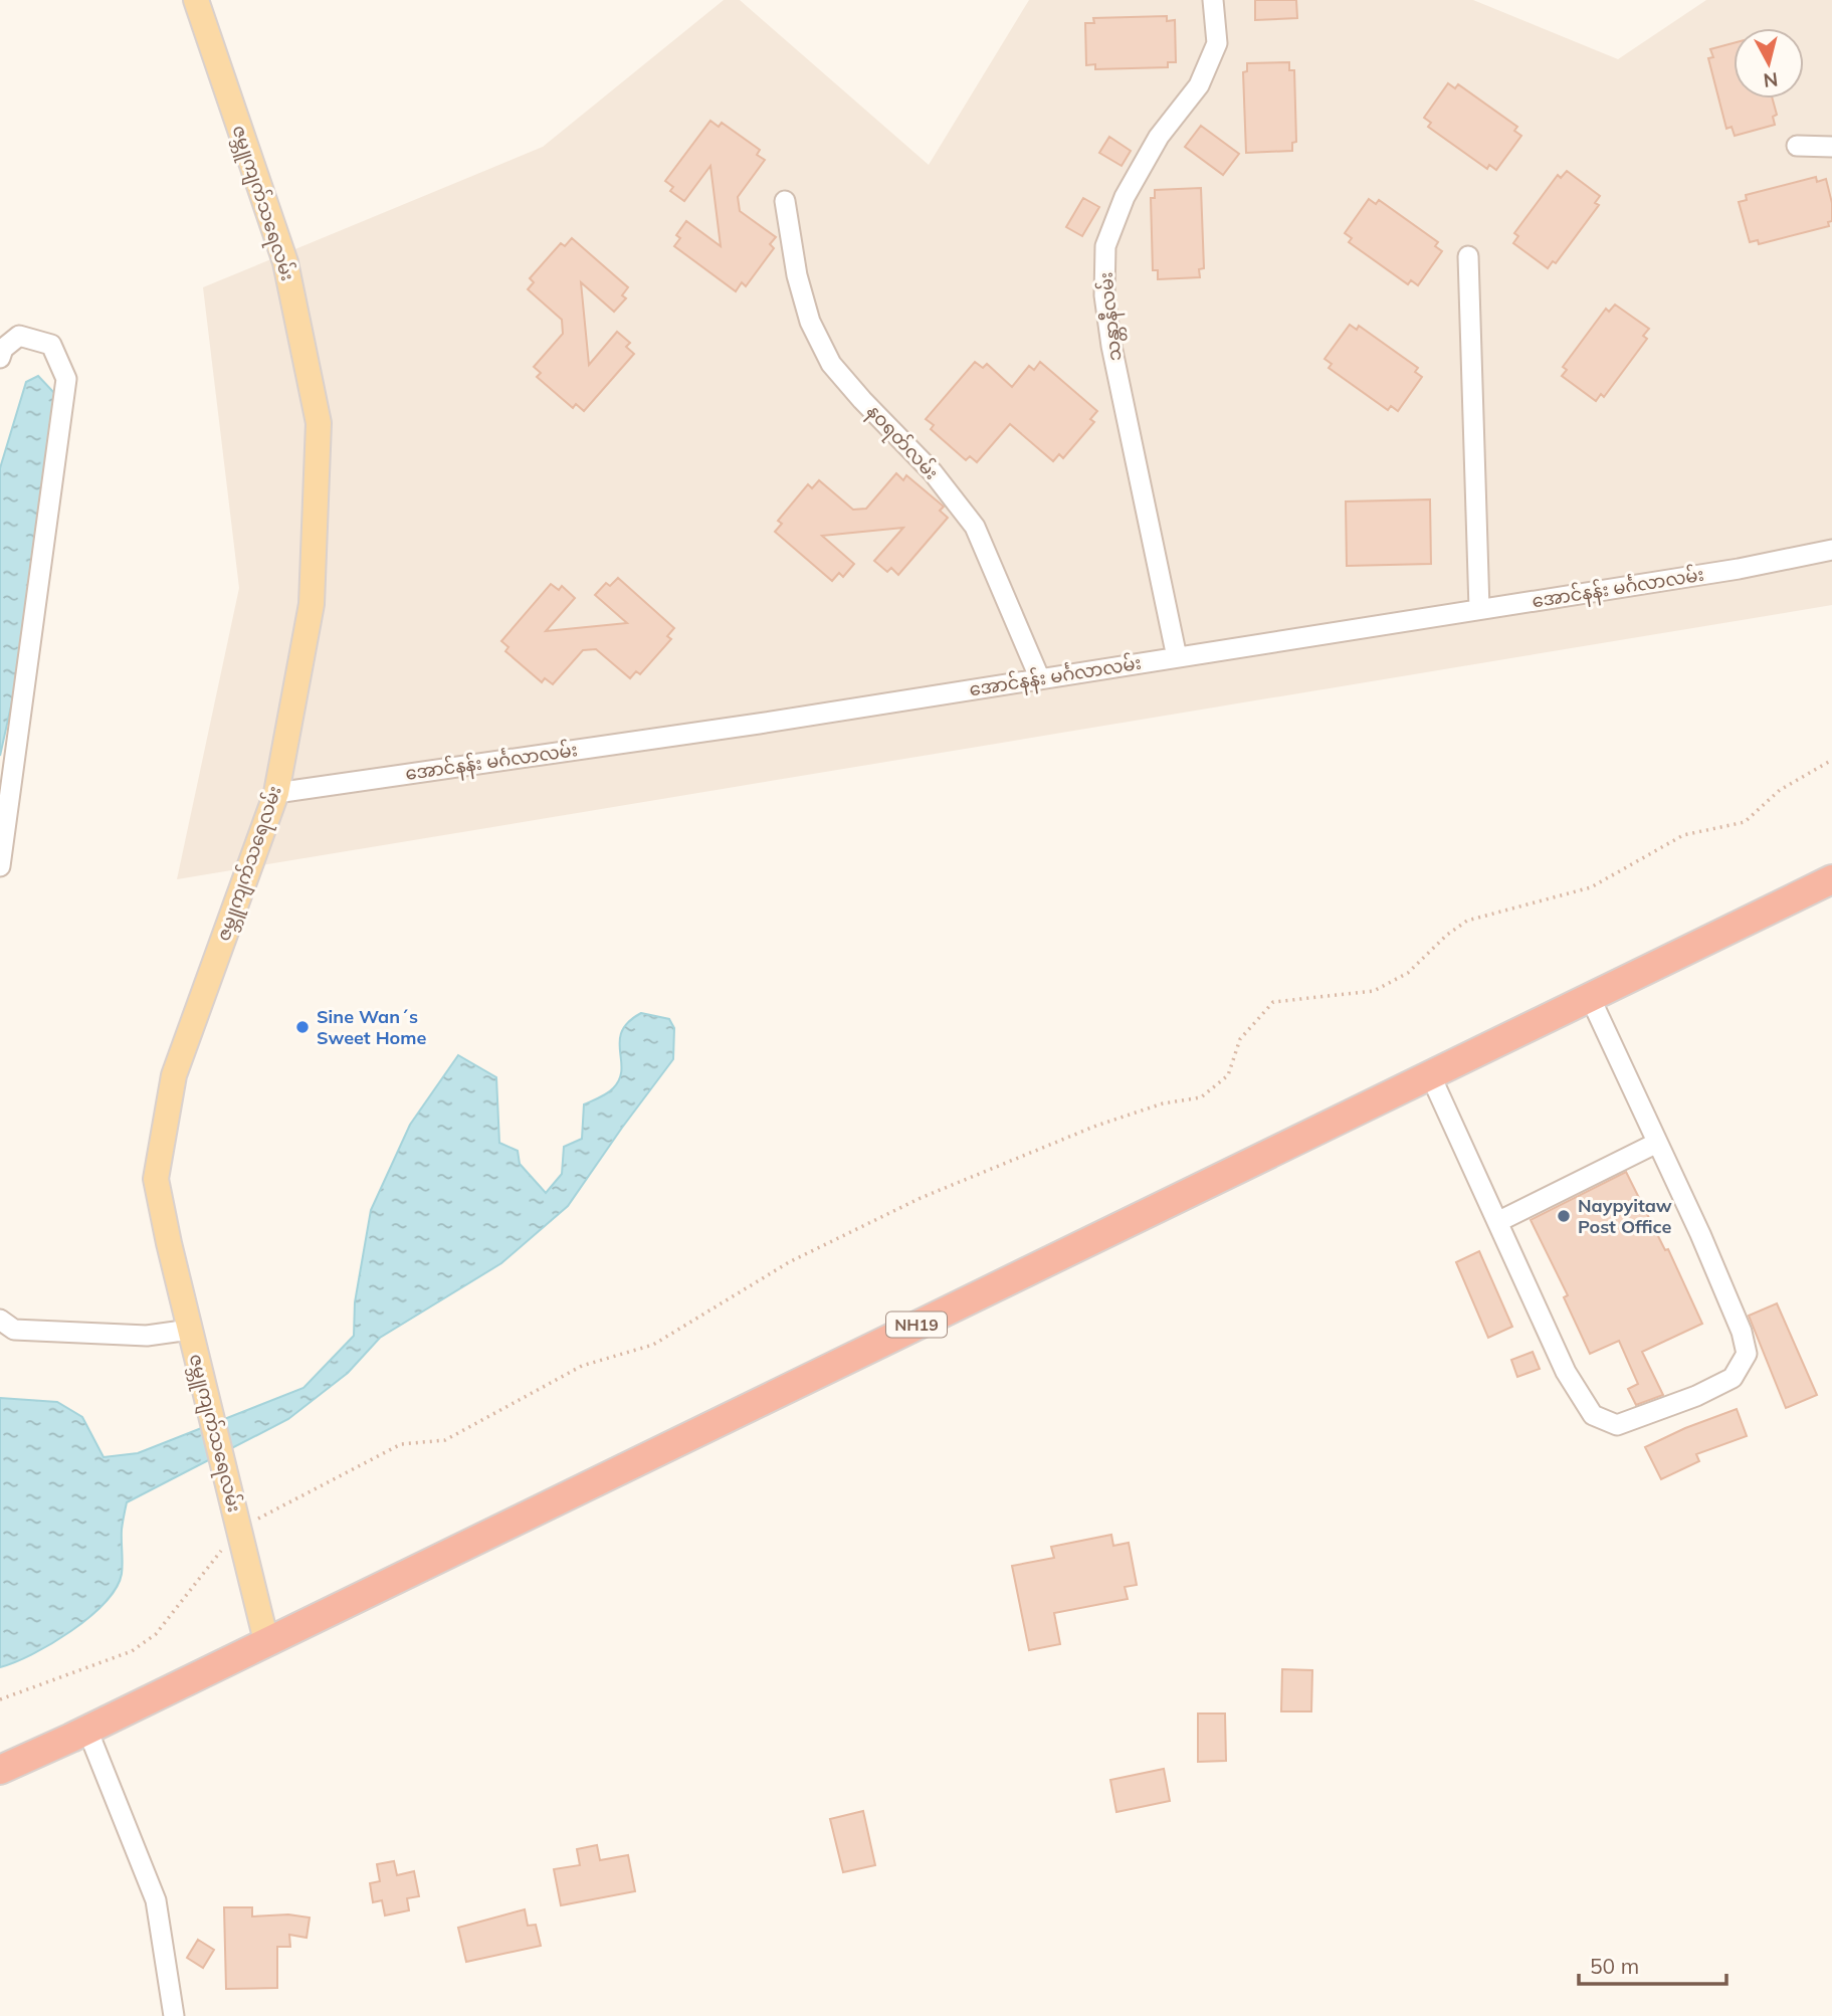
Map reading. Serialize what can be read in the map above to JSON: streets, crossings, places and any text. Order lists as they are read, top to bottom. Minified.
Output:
{"streets":{"highway":["NH19"],"main road":["ဇမ္ဘူကျက်သရေလမ်း"],"street":["သန္တာနီလမ်း","နဝရတ်လမ်း","အောင်နန်း မင်္ဂလာလမ်း"]},"crossings":[["ဇမ္ဘူကျက်သရေလမ်း","အောင်နန်း မင်္ဂလာလမ်း"],["ဇမ္ဘူကျက်သရေလမ်း","NH19"],["သန္တာနီလမ်း","အောင်နန်း မင်္ဂလာလမ်း"],["နဝရတ်လမ်း","အောင်နန်း မင်္ဂလာလမ်း"]],"places":["Sine Wan´s Sweet Home","Naypyitaw Post Office"],"scale_bar":"50 m","north":"bottom"}
